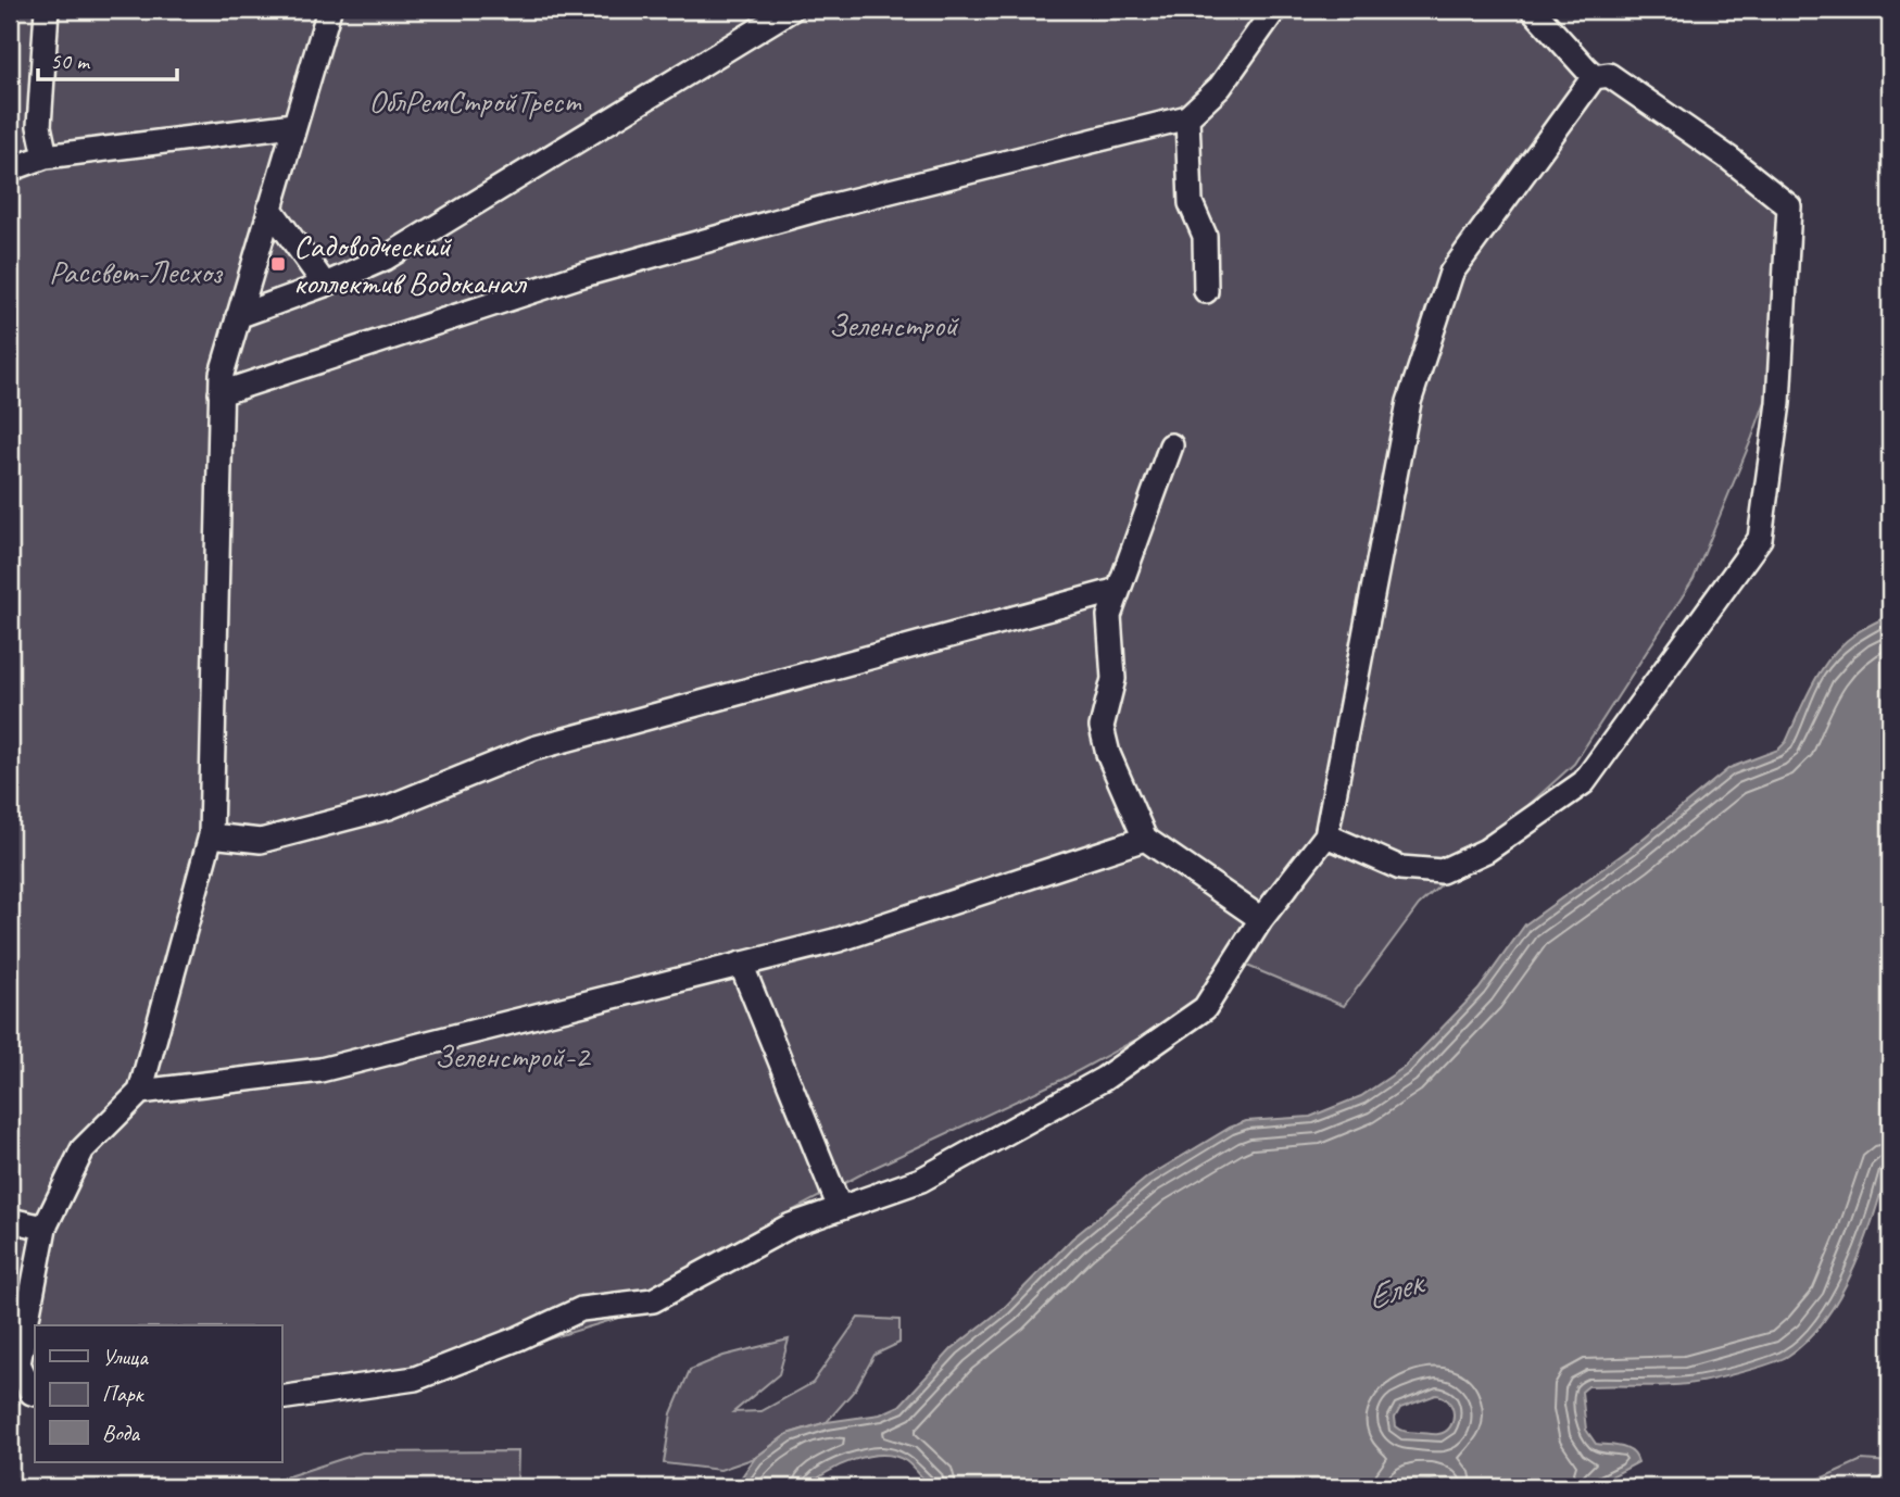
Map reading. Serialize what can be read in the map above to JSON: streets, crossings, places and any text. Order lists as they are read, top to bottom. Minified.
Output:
{"water":["Елек"],"parks":["ОблРемСтройТрест","Рассвет-Лесхоз","Зеленстрой","Зеленстрой-2"],"places":{"transit":["Садоводческий коллектив Водоканал"]},"legend":["Улица","Парк","Вода"],"scale_bar":"50 m"}
